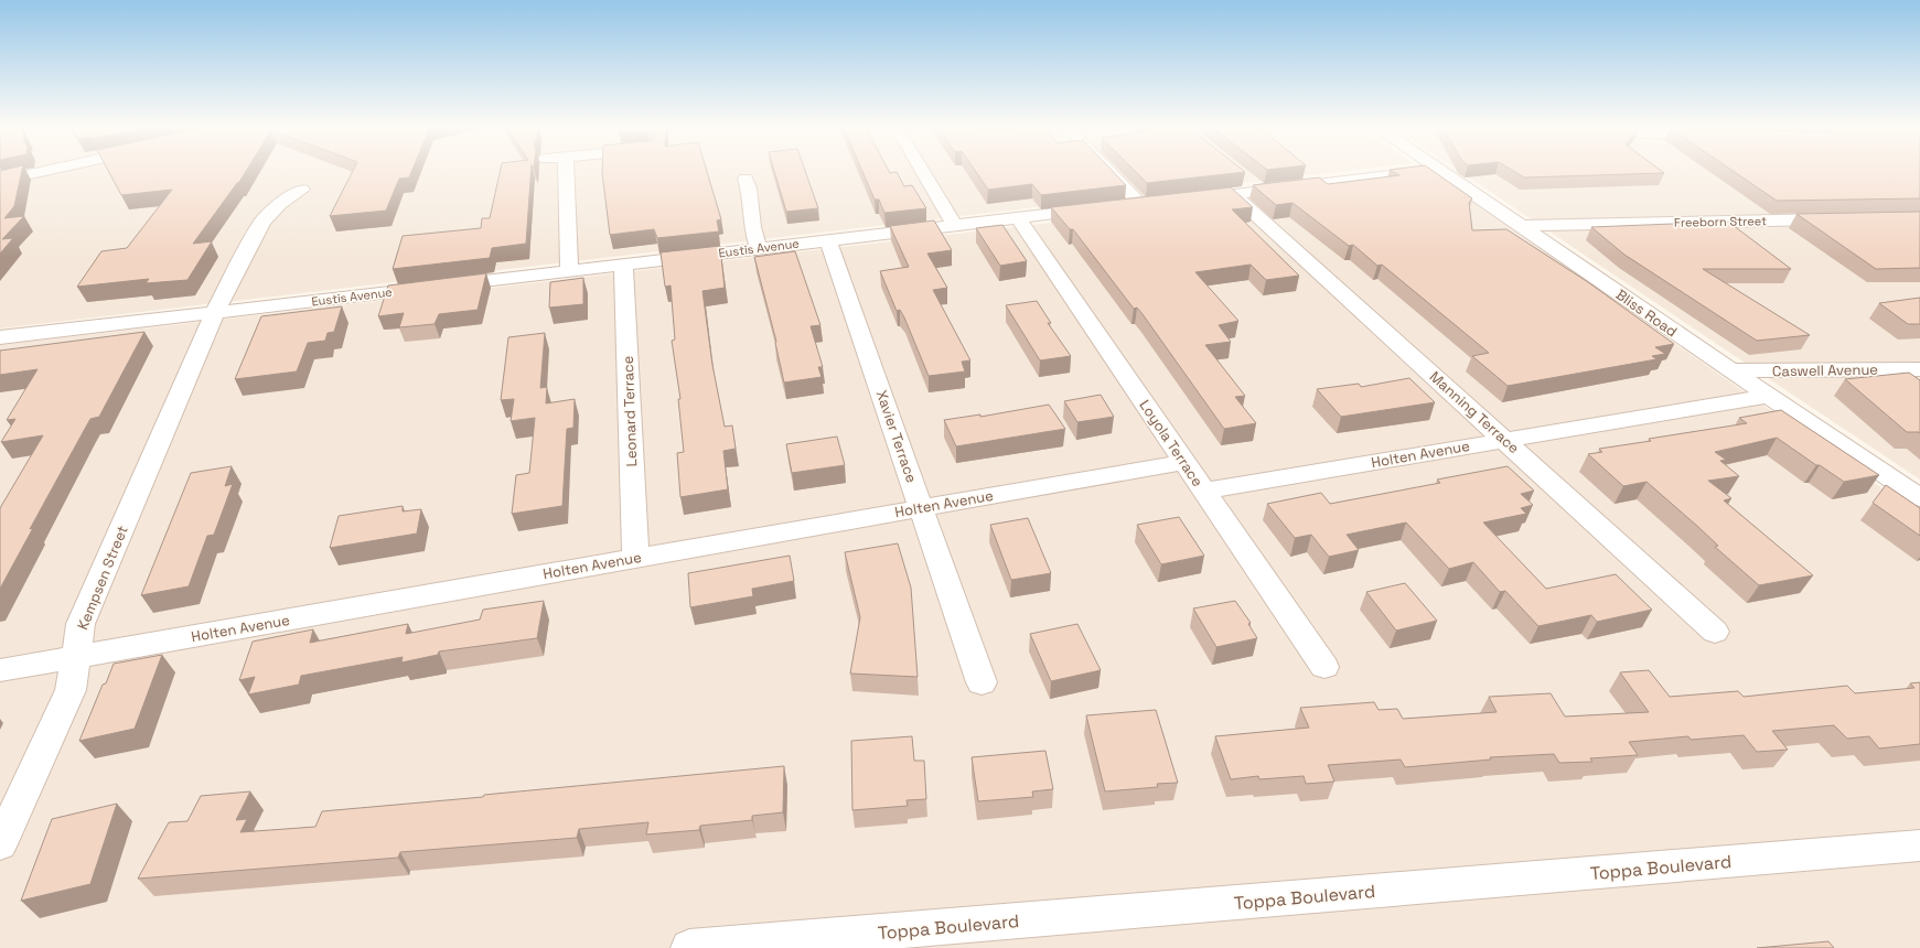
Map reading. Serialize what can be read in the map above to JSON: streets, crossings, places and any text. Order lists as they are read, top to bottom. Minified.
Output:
{"streets":{"street":["Freeborn Street","Eustis Avenue","Bliss Road","Caswell Avenue","Leonard Terrace","Manning Terrace","Xavier Terrace","Loyola Terrace","Holten Avenue","Kempsen Street","Toppa Boulevard"]},"crossings":[["Freeborn Street","Bliss Road"],["Eustis Avenue","Leonard Terrace"],["Eustis Avenue","Xavier Terrace"],["Eustis Avenue","Loyola Terrace"],["Eustis Avenue","Kempsen Street"],["Bliss Road","Caswell Avenue"],["Bliss Road","Holten Avenue"],["Leonard Terrace","Holten Avenue"],["Manning Terrace","Holten Avenue"],["Xavier Terrace","Holten Avenue"],["Loyola Terrace","Holten Avenue"],["Holten Avenue","Kempsen Street"]]}
